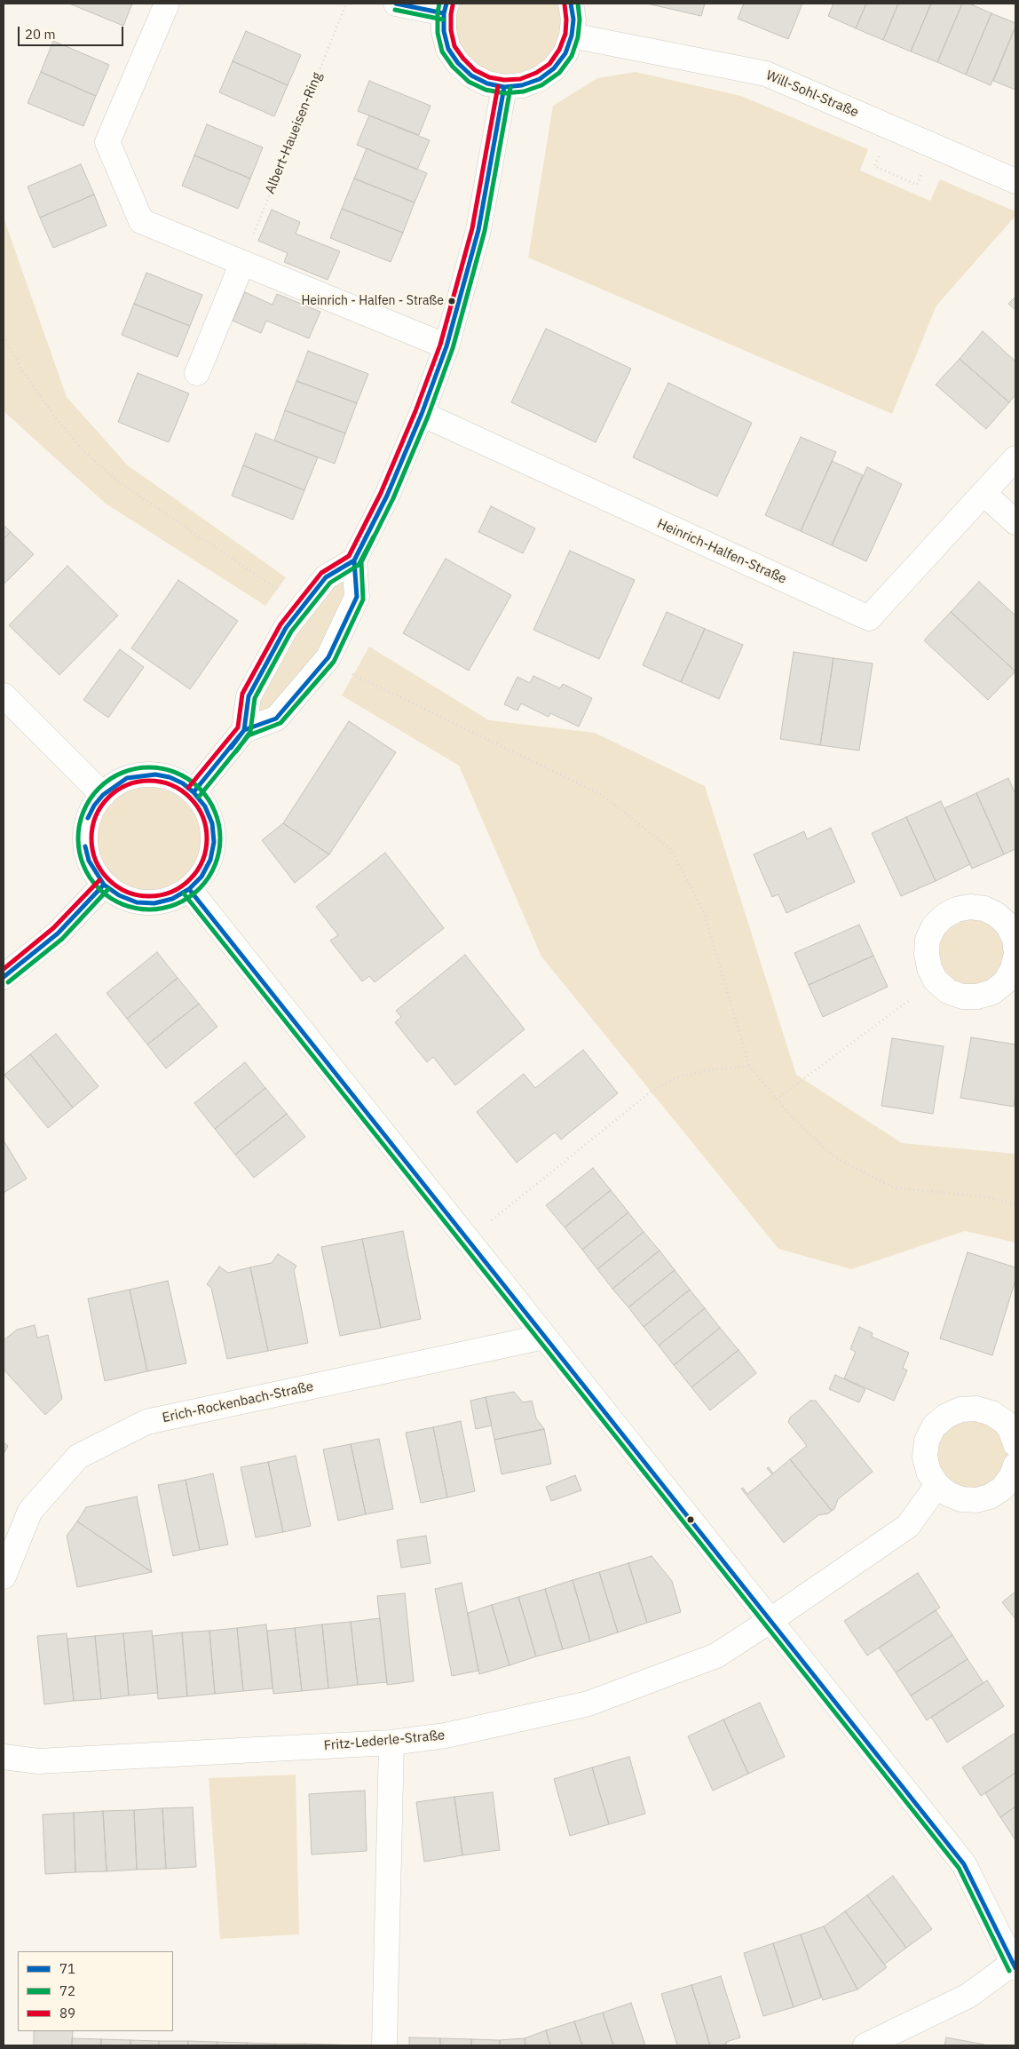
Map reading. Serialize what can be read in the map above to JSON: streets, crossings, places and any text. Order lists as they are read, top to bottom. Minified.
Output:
{"streets":{"street":["Will-Sohl-Straße","Heinrich-Halfen-Straße","Erich-Rockenbach-Straße","Fritz-Lederle-Straße"],"path":["Albert-Haueisen-Ring"]},"places":["Heinrich - Halfen - Straße"],"lines":["transit line 71","transit line 72","transit line 89"],"legend":["71","72","89"],"scale_bar":"20 m"}
